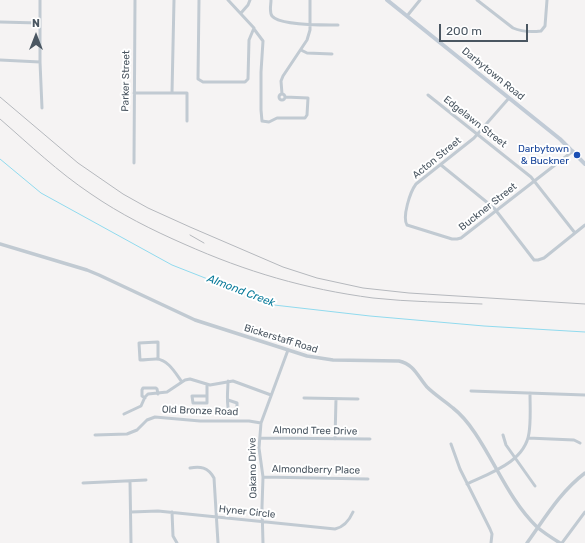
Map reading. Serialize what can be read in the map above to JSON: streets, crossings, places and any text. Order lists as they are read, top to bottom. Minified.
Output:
{"streets":{"main road":["Darbytown Road"],"street":["Parker Street","Edgelawn Street","Acton Street","Buckner Street","Bickerstaff Road","Old Bronze Road","Almond Tree Drive","Oakano Drive","Almondberry Place","Hyner Circle"]},"crossings":[["Darbytown Road","Acton Street"],["Darbytown Road","Buckner Street"],["Edgelawn Street","Acton Street"],["Edgelawn Street","Buckner Street"],["Acton Street","Buckner Street"],["Bickerstaff Road","Oakano Drive"],["Old Bronze Road","Oakano Drive"],["Almond Tree Drive","Oakano Drive"],["Oakano Drive","Almondberry Place"],["Oakano Drive","Hyner Circle"]],"water":["Almond Creek"],"places":["Darbytown & Buckner"],"scale_bar":"200 m","north":"top"}
